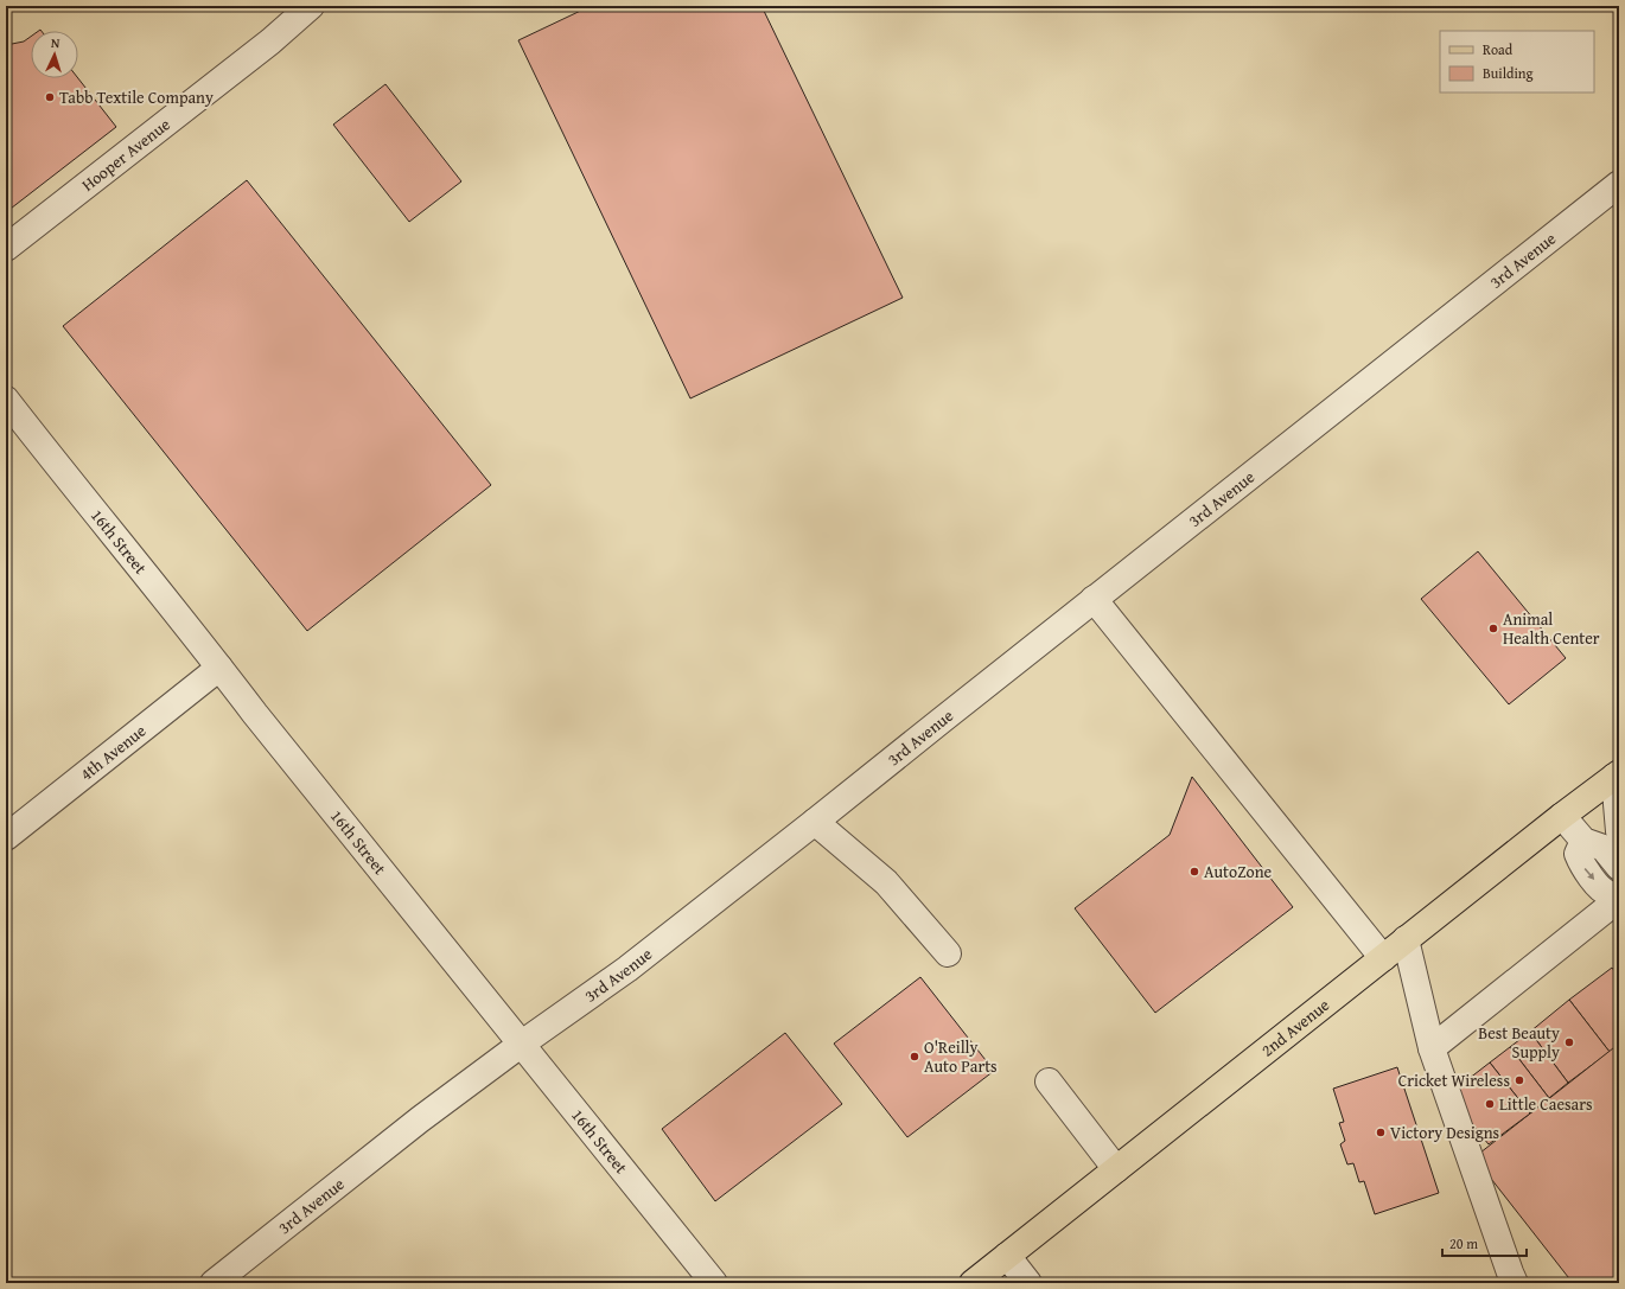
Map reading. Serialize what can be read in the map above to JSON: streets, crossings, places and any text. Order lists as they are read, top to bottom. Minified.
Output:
{"streets":{"main road":["2nd Avenue"],"street":["Hooper Avenue","3rd Avenue","16th Street","4th Avenue"]},"crossings":[["3rd Avenue","16th Street"],["16th Street","4th Avenue"]],"places":["Tabb Textile Company","Animal Health Center","AutoZone","Best Beauty Supply","O'Reilly Auto Parts","Cricket Wireless","Little Caesars","Victory Designs"],"legend":["Road","Building"],"scale_bar":"20 m","north":"top"}
